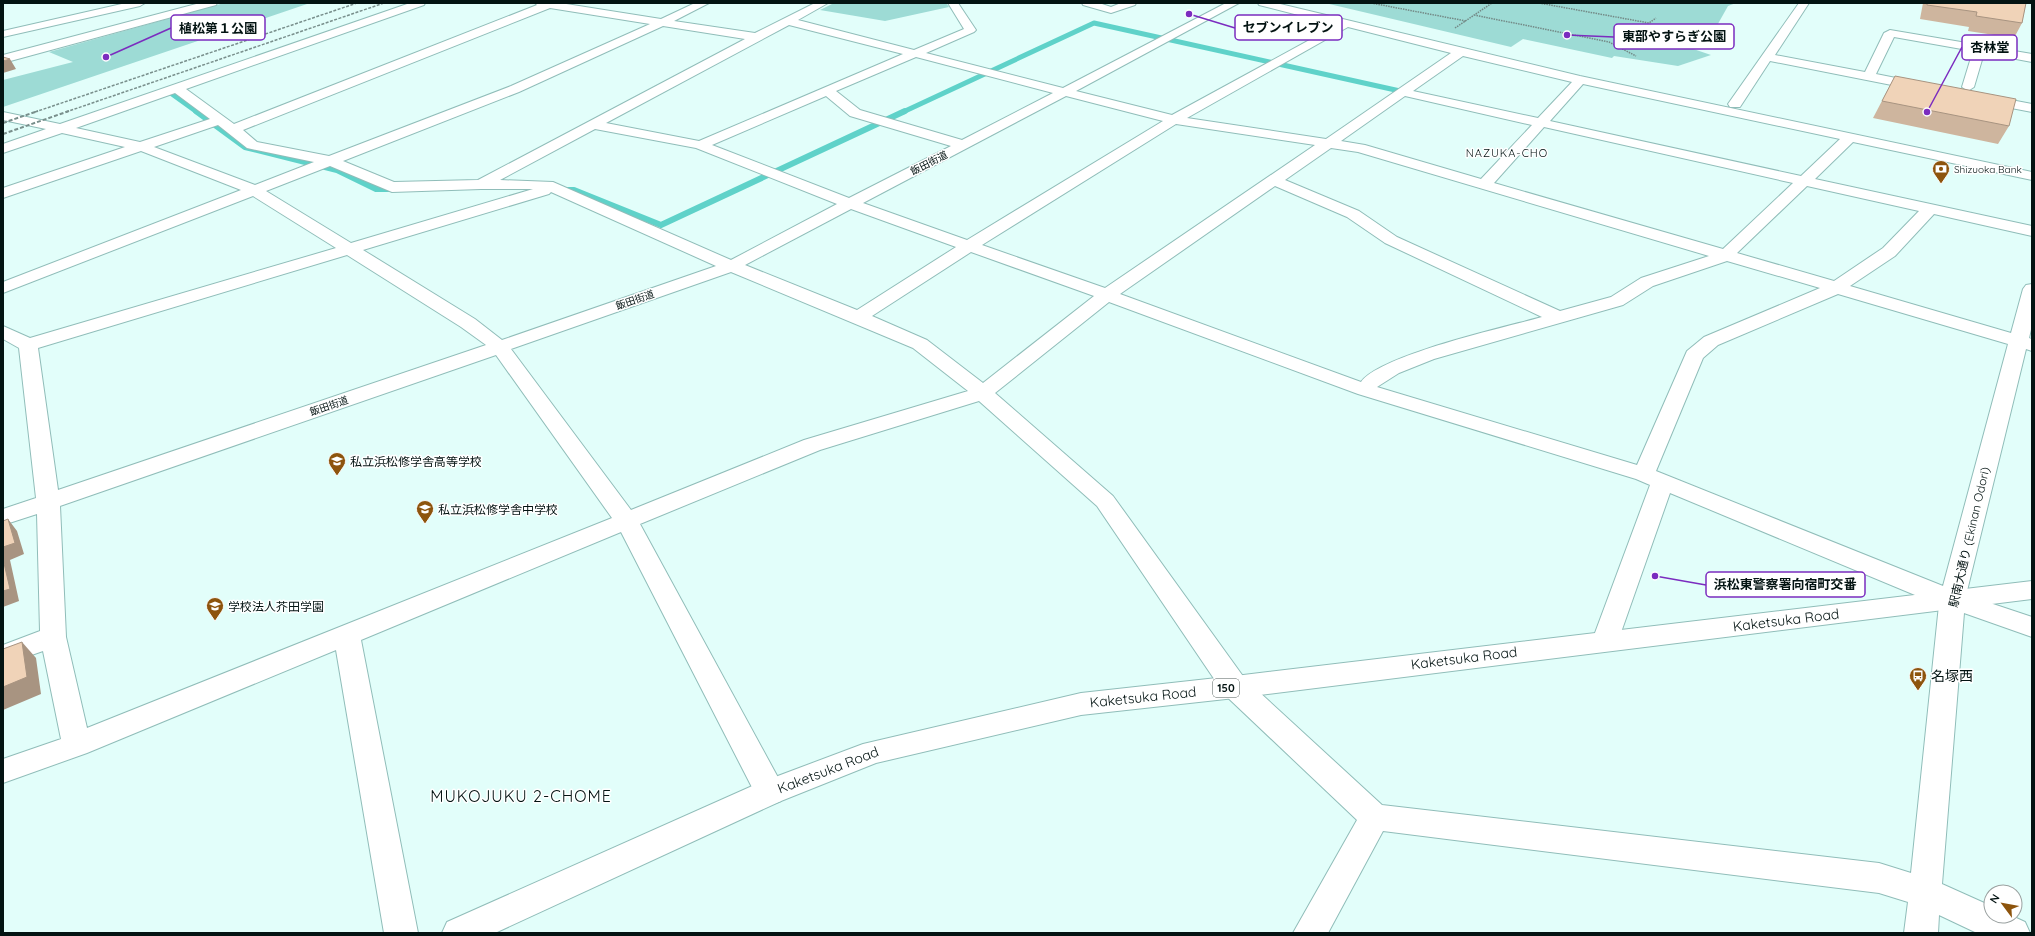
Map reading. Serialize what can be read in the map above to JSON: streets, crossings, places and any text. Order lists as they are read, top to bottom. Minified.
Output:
{"streets":{"main road":["飯田街道","駅南大通り (Ekinan Odori)","Kaketsuka Road","150"]},"crossings":[["駅南大通り (Ekinan Odori)","Kaketsuka Road"]],"districts":["NAZUKA-CHO","MUKOJUKU 2-CHOME"],"places":{"other":["セブンイレブン","東部やすらぎ公園","植松第１公園","杏林堂","浜松東警察署向宿町交番"],"bank":["Shizuoka Bank"],"school or university":["私立浜松修学舎高等学校","私立浜松修学舎中学校","学校法人芥田学園"],"bus stop":["名塚西"]},"north":"top left"}
